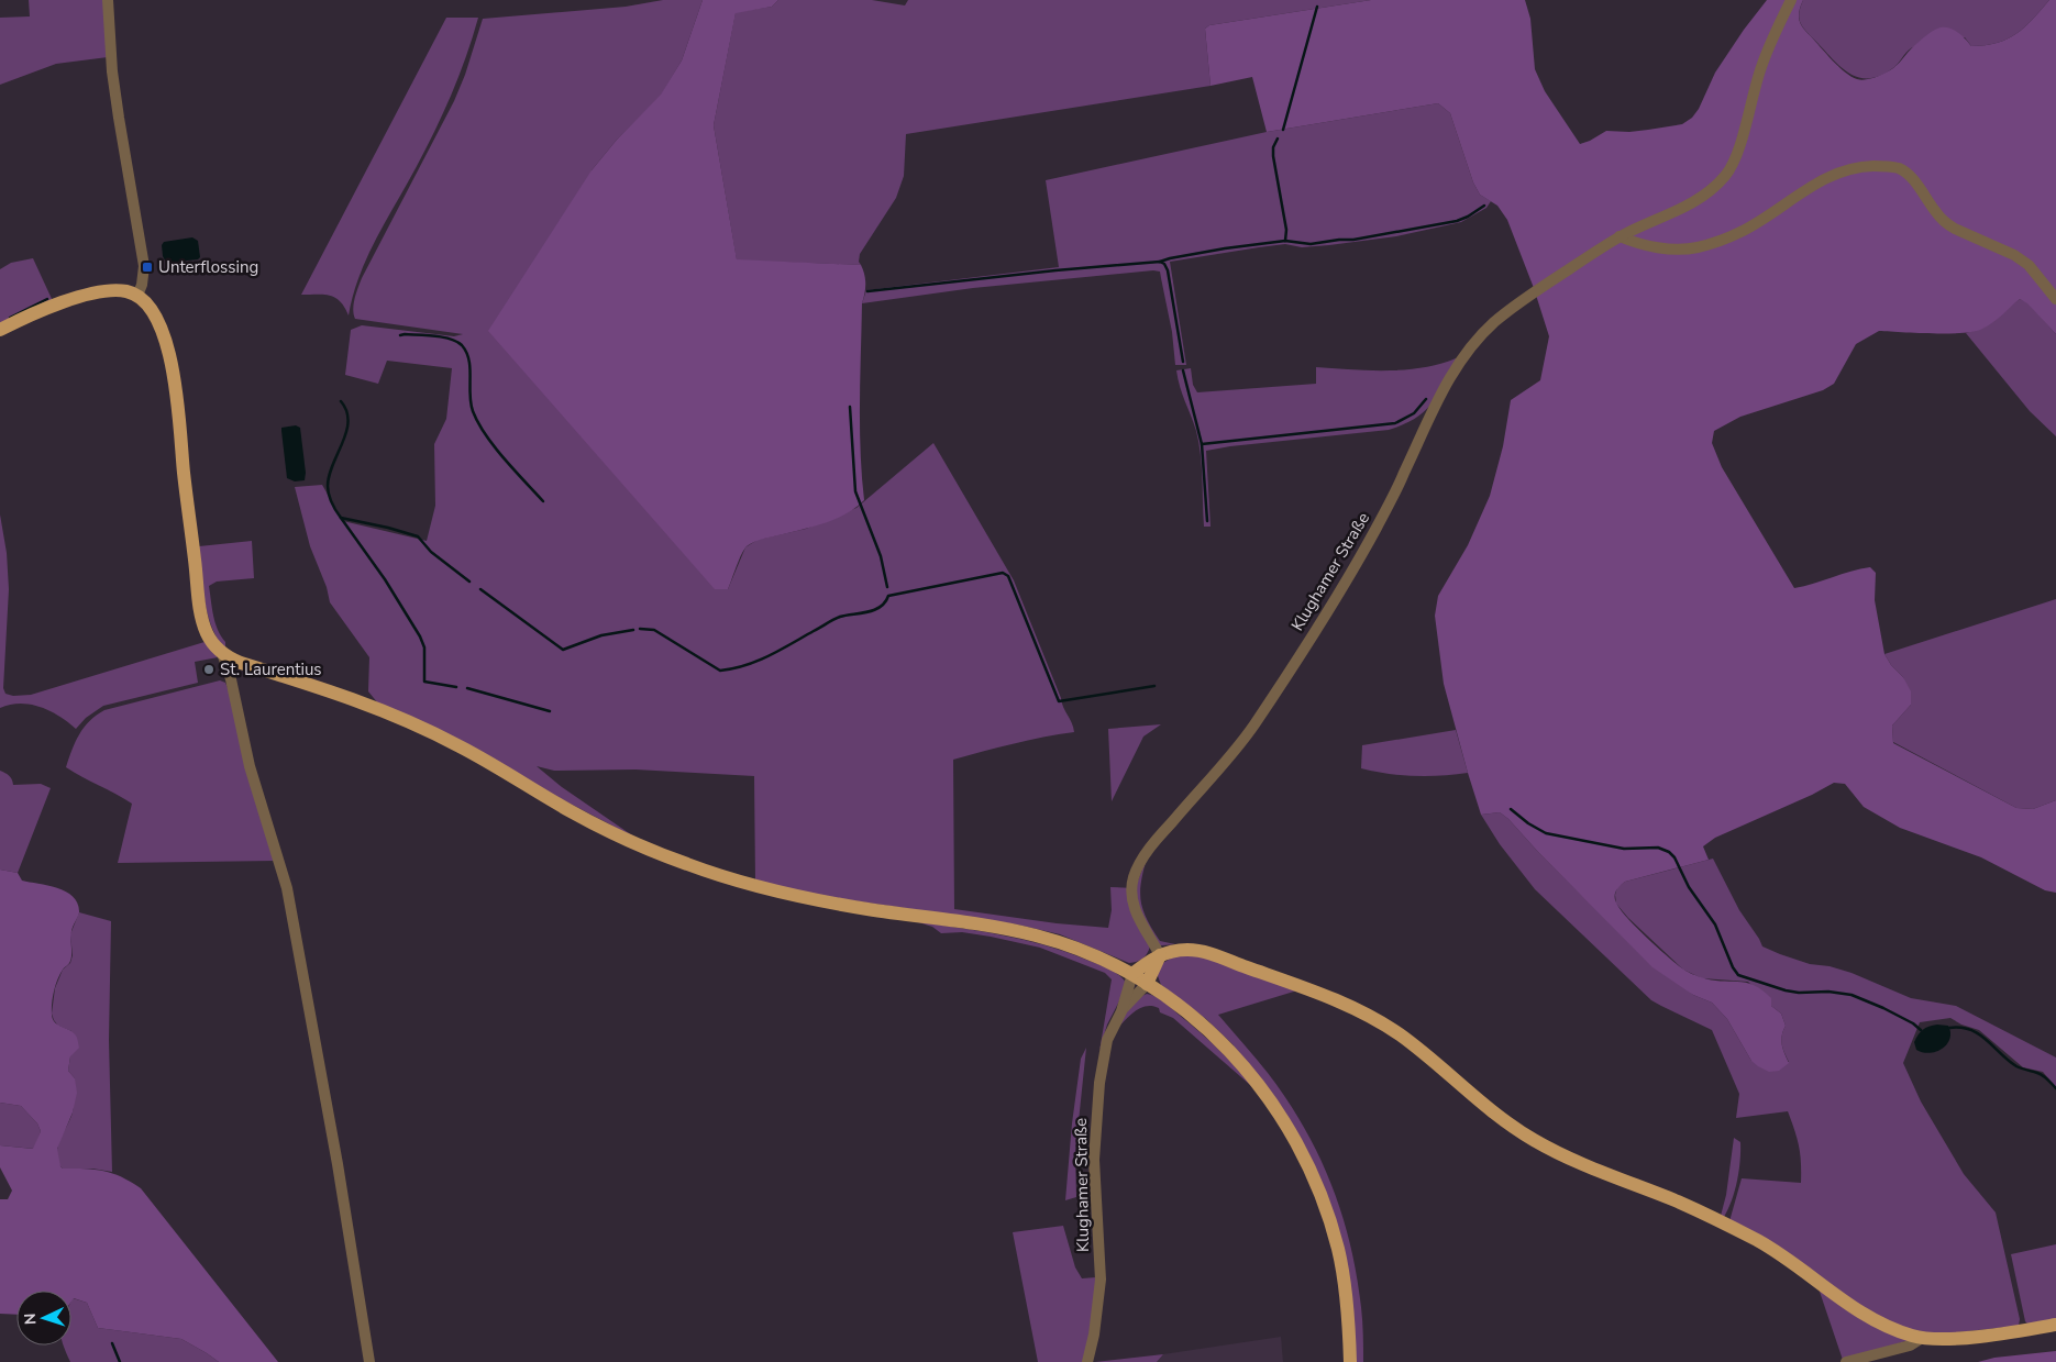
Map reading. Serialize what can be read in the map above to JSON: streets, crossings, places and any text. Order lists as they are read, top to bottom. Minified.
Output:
{"streets":{"street":["Klughamer Straße"]},"places":{"transit":["Unterflossing"],"other":["St. Laurentius"]},"north":"left"}
